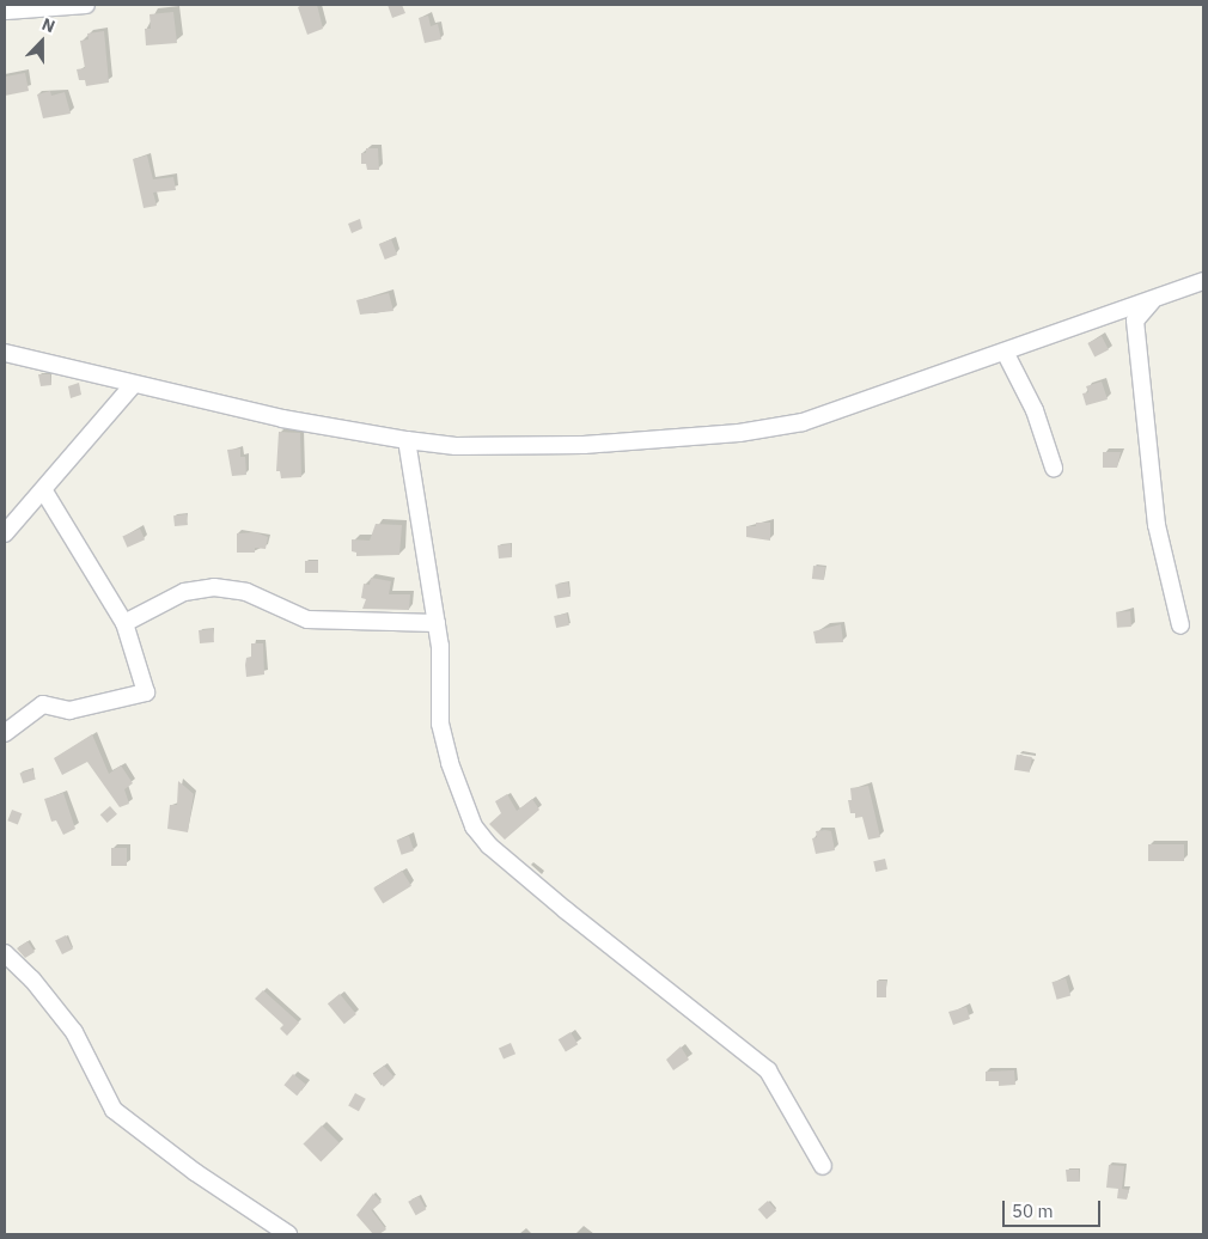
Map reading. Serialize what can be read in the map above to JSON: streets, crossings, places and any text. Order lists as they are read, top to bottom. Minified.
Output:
{"scale_bar":"50 m","north":"top"}
